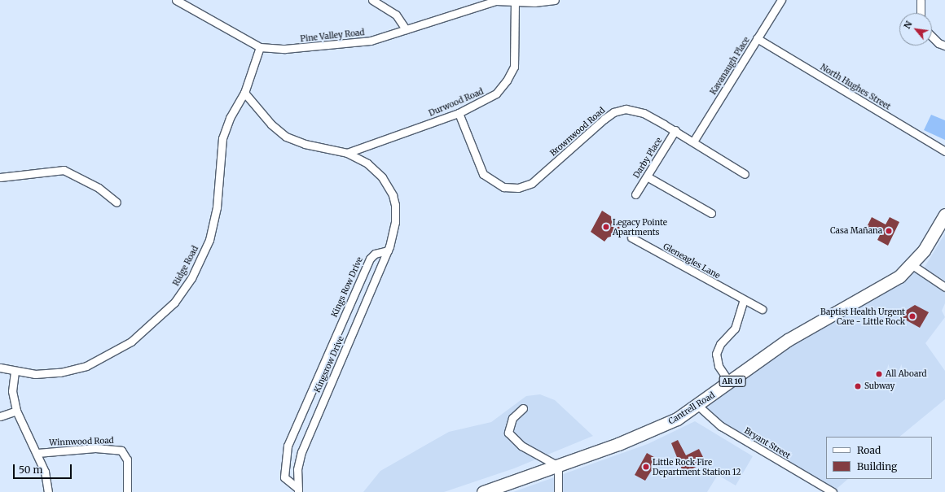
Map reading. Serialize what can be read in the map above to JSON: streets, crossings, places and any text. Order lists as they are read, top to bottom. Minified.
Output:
{"streets":{"main road":["AR 10","Cantrell Road"],"street":["Pine Valley Road","Kavanaugh Place","North Hughes Street","Durwood Road","Brownwood Road","Darby Place","Gleneagles Lane","Ridge Road","Kings Row Drive","Kingsrow Drive","Winnwood Road","Bryant Street"]},"crossings":[["Pine Valley Road","Durwood Road"],["Pine Valley Road","Ridge Road"],["Kavanaugh Place","North Hughes Street"],["Kavanaugh Place","Brownwood Road"],["Durwood Road","Brownwood Road"],["Brownwood Road","Darby Place"],["Kings Row Drive","Kingsrow Drive"],["Cantrell Road","Bryant Street"]],"places":["Legacy Pointe Apartments","Casa Mañana","Baptist Health Urgent Care - Little Rock","All Aboard","Subway","Little Rock Fire Department Station 12"],"legend":["Road","Building"],"scale_bar":"50 m","north":"top left"}
